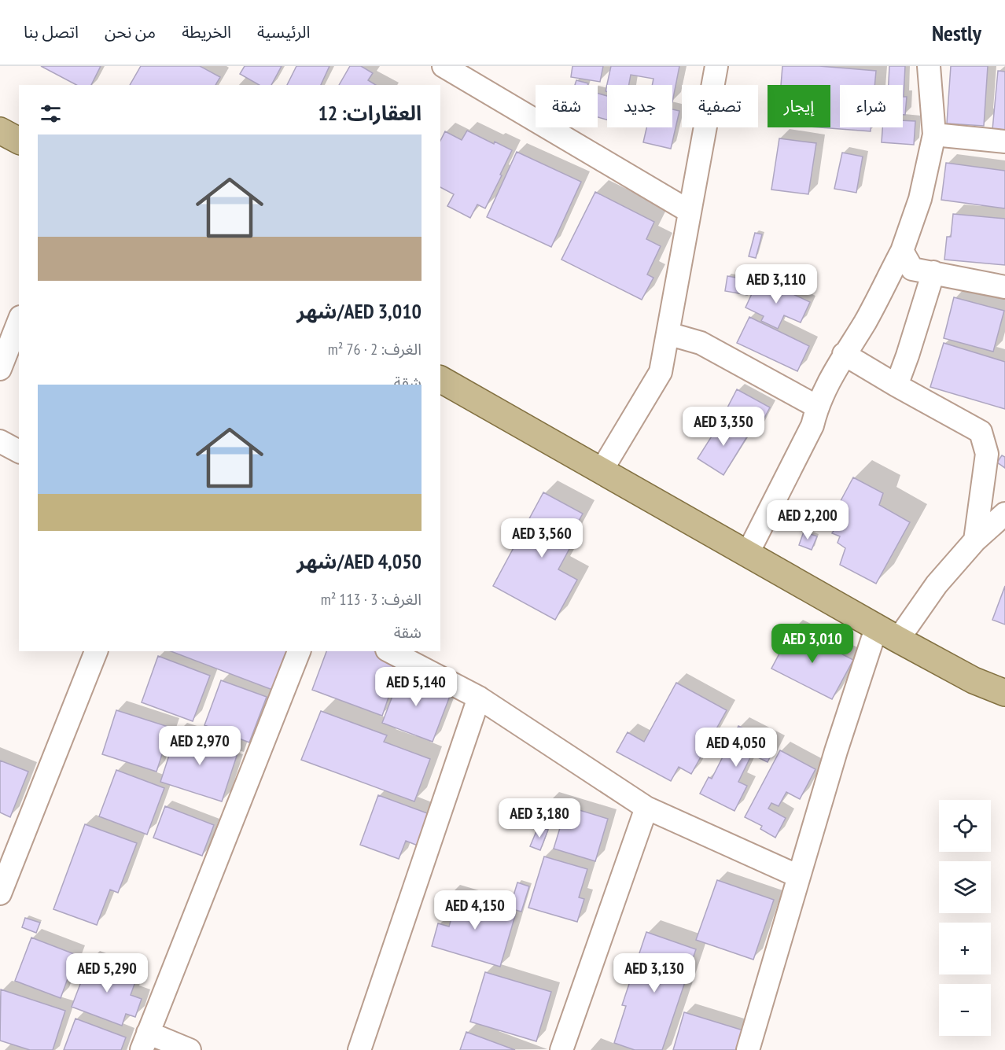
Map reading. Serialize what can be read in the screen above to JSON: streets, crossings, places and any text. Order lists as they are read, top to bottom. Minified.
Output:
{"page":{"header":"Nestly","nav":["الرئيسية","الخريطة","من نحن","اتصل بنا"],"chip":["شراء","إيجار","تصفية","جديد","شقة"],"heading":"العقارات: 12","list":[{"name":"AED 3,010/شهر","note":"الغرف: 2 · 76 m² · شقة"},{"name":"AED 4,050/شهر","note":"الغرف: 3 · 113 m² · شقة"}],"price":["AED 3,110","AED 3,350","AED 2,200","AED 3,560","AED 3,010","AED 5,140","AED 2,970","AED 4,050","AED 3,180","AED 4,150","AED 5,290","AED 3,130"],"map_buttons":["+","−"]}}
